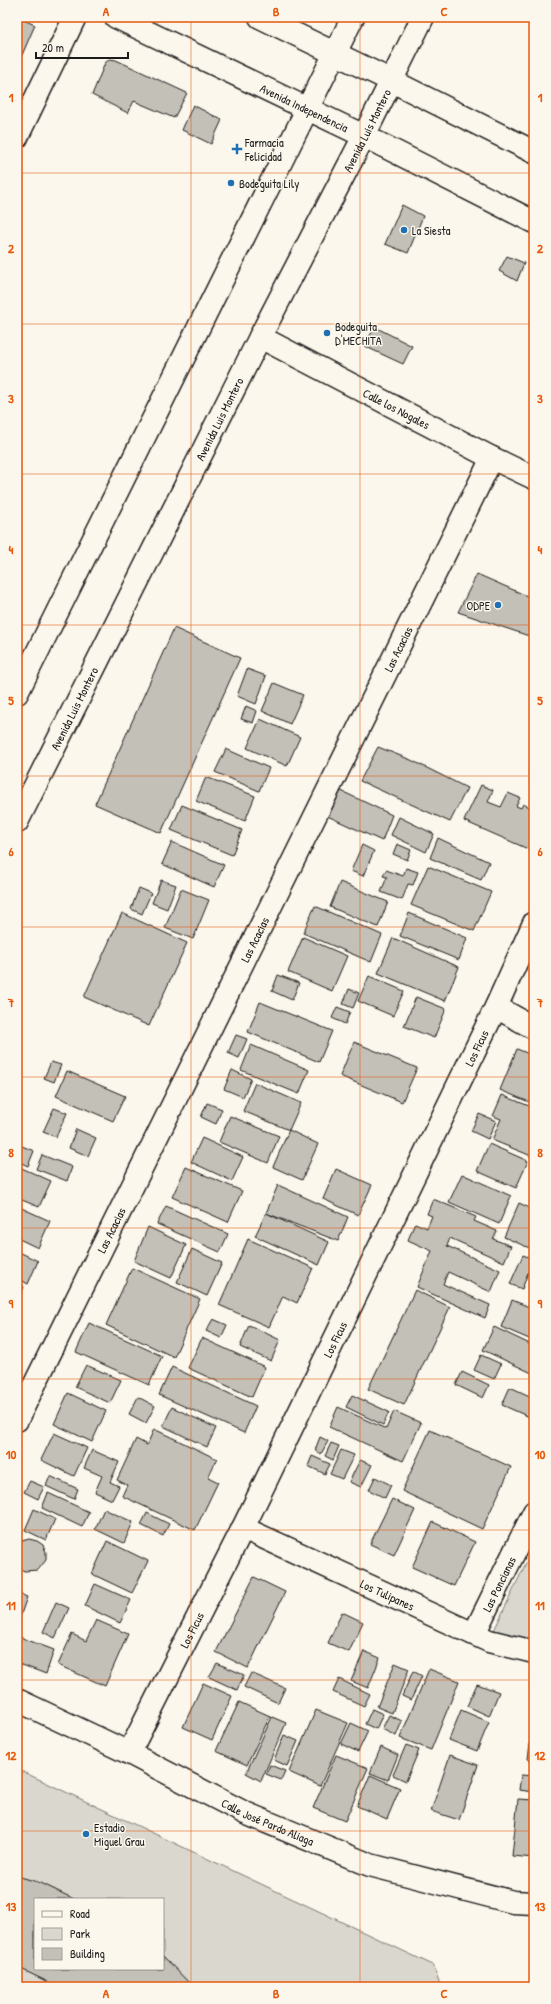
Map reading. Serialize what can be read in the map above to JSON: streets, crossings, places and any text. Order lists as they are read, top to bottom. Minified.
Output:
{"streets":{"street":["Avenida Independencia","Avenida Luis Montero","Calle los Nogales","Las Acacias","Los Ficus","Las Poncianas","Los Tulipanes","Calle José Pardo Aliaga"]},"crossings":[["Avenida Independencia","Avenida Luis Montero"],["Avenida Luis Montero","Calle los Nogales"],["Calle los Nogales","Las Acacias"],["Los Ficus","Los Tulipanes"],["Los Ficus","Calle José Pardo Aliaga"],["Las Poncianas","Los Tulipanes"]],"places":{"health":["Farmacia Felicidad"],"other":["Bodeguita Lily","La Siesta","Bodeguita D'MECHITA","ODPE","Estadio Miguel Grau"]},"legend":["Road","Park","Building"],"scale_bar":"20 m","grid":{"columns":["A","B","C"],"rows":["1","2","3","4","5","6","7","8","9","10","11","12","13"]}}
